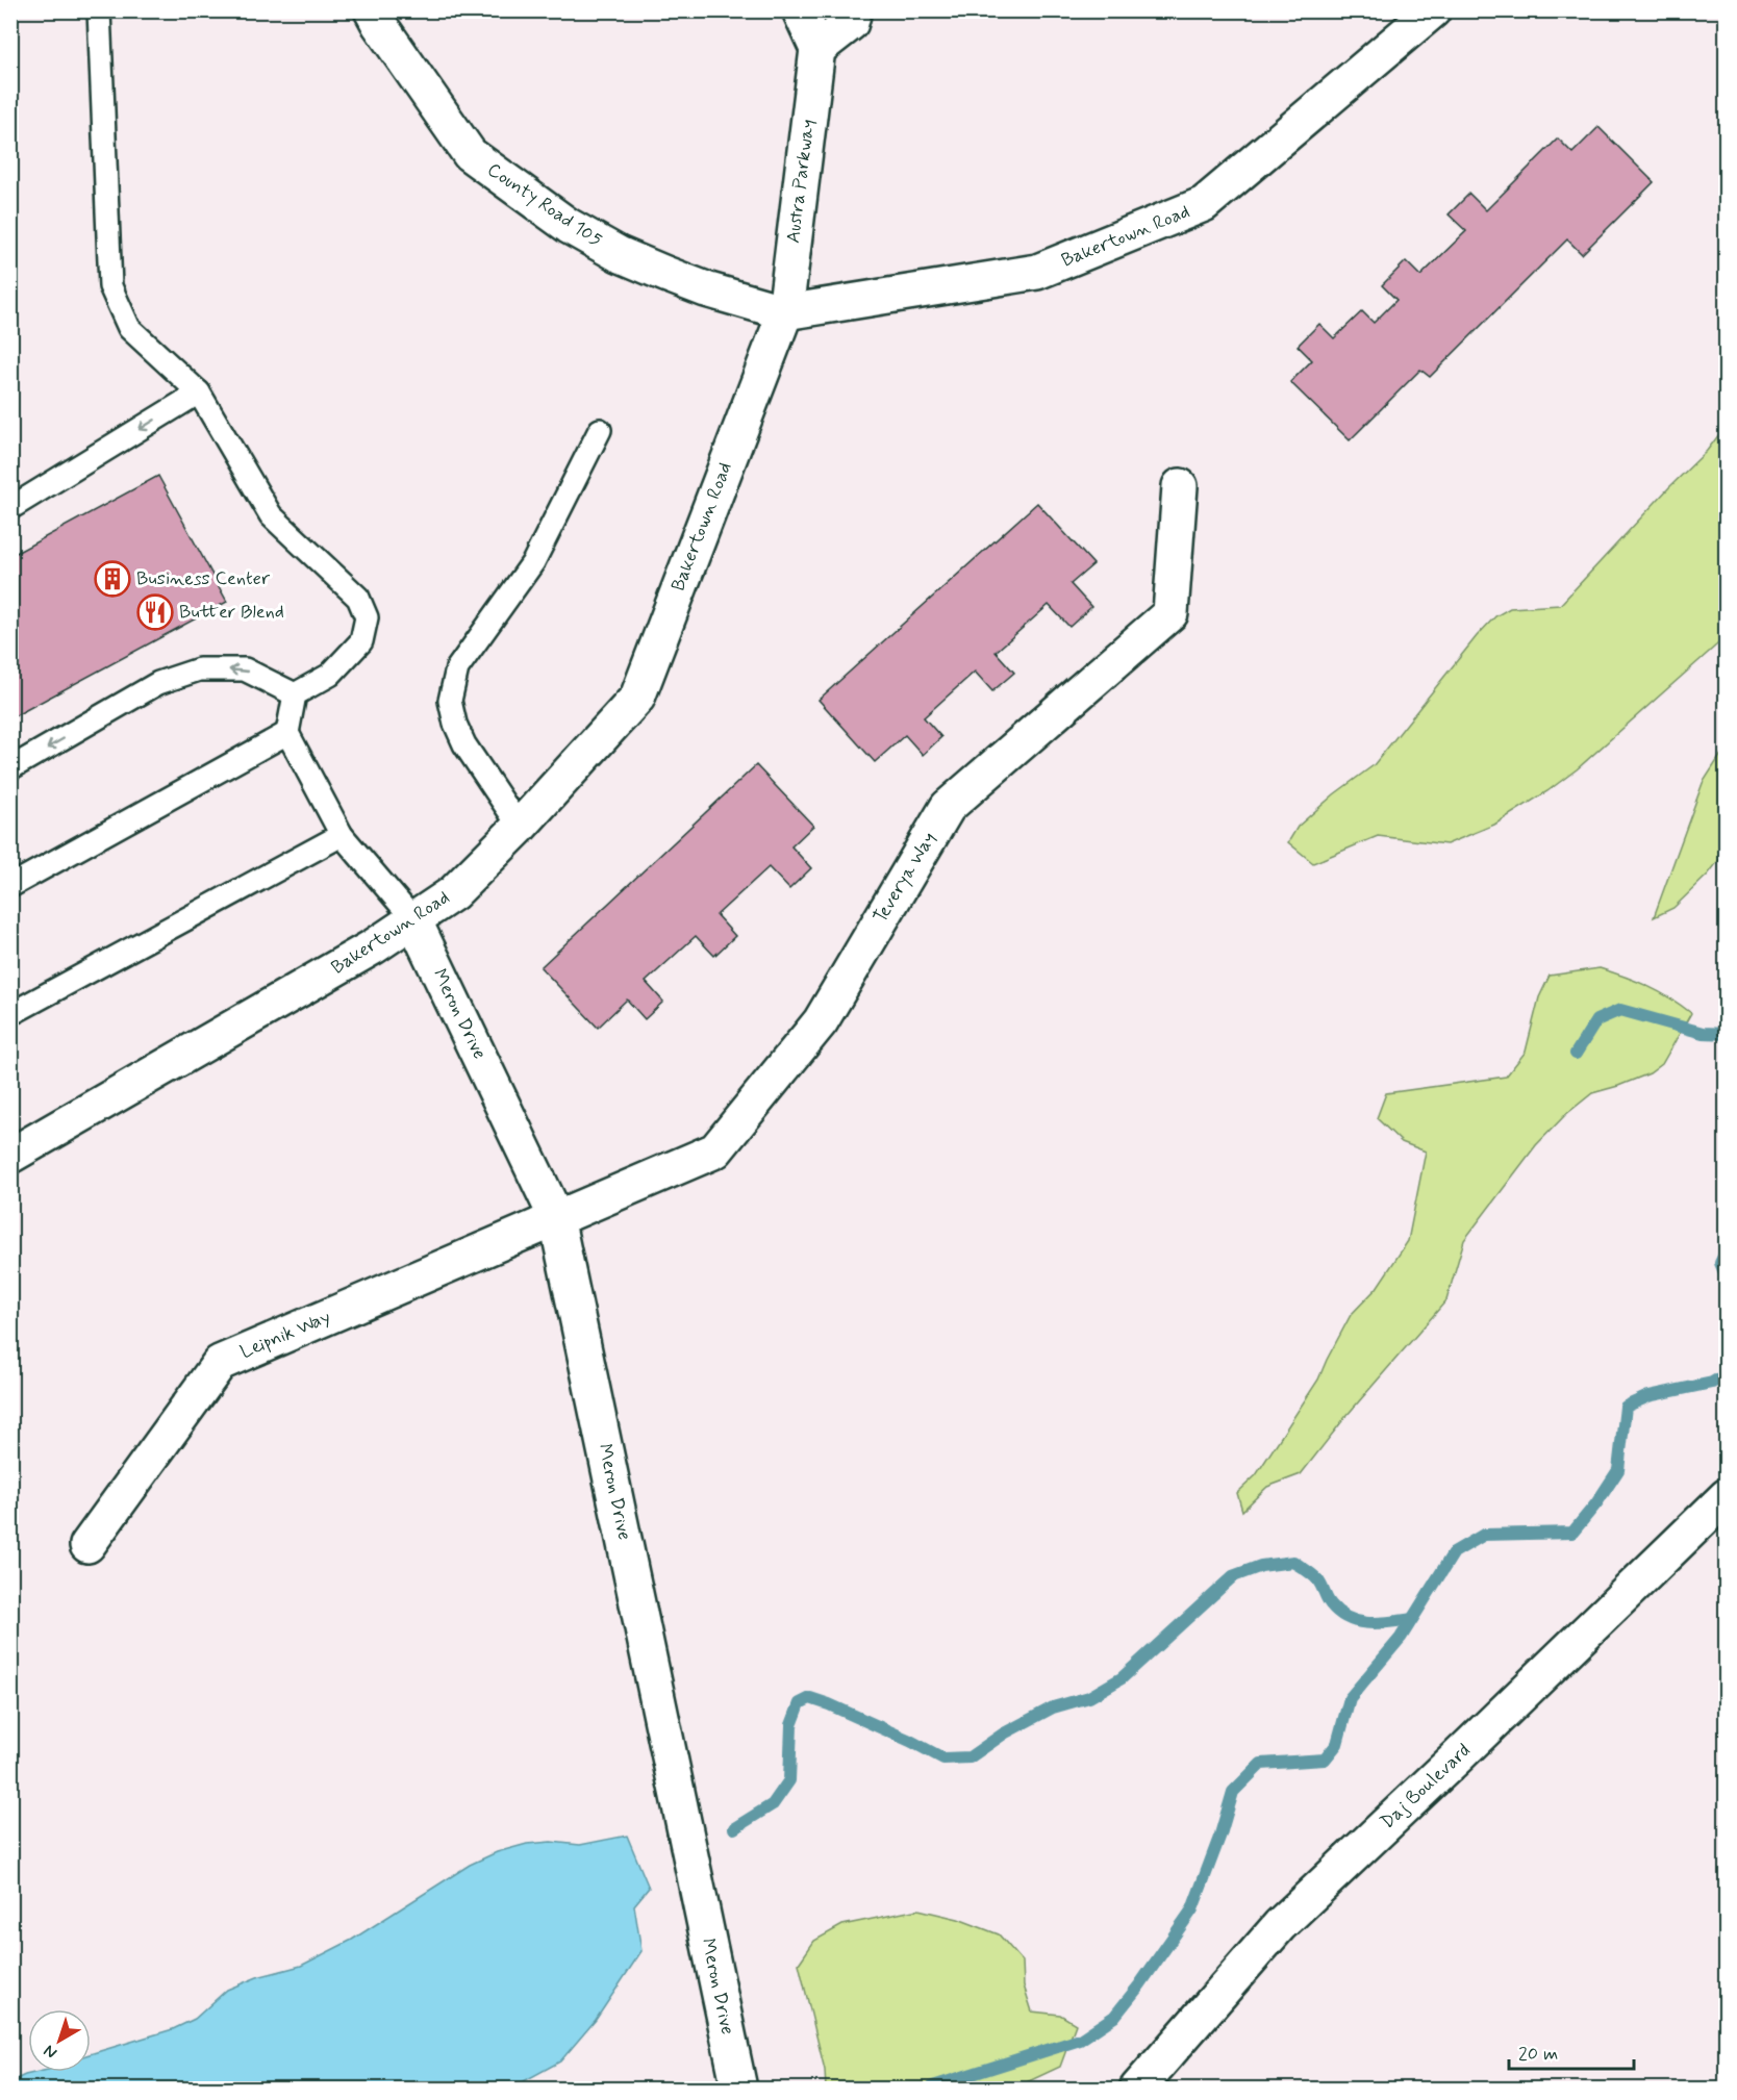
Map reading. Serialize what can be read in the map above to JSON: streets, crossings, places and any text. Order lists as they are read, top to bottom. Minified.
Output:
{"streets":{"street":["Austra Parkway","County Road 105","Bakertown Road","Teverya Way","Meron Drive","Leipnik Way","Daj Boulevard"]},"crossings":[["Austra Parkway","County Road 105"],["Austra Parkway","Bakertown Road"],["County Road 105","Bakertown Road"],["Bakertown Road","Meron Drive"],["Teverya Way","Meron Drive"],["Teverya Way","Leipnik Way"],["Meron Drive","Leipnik Way"]],"places":{"building":["Business Center"],"restaurant":["Butter Blend"]},"scale_bar":"20 m","north":"bottom left"}
